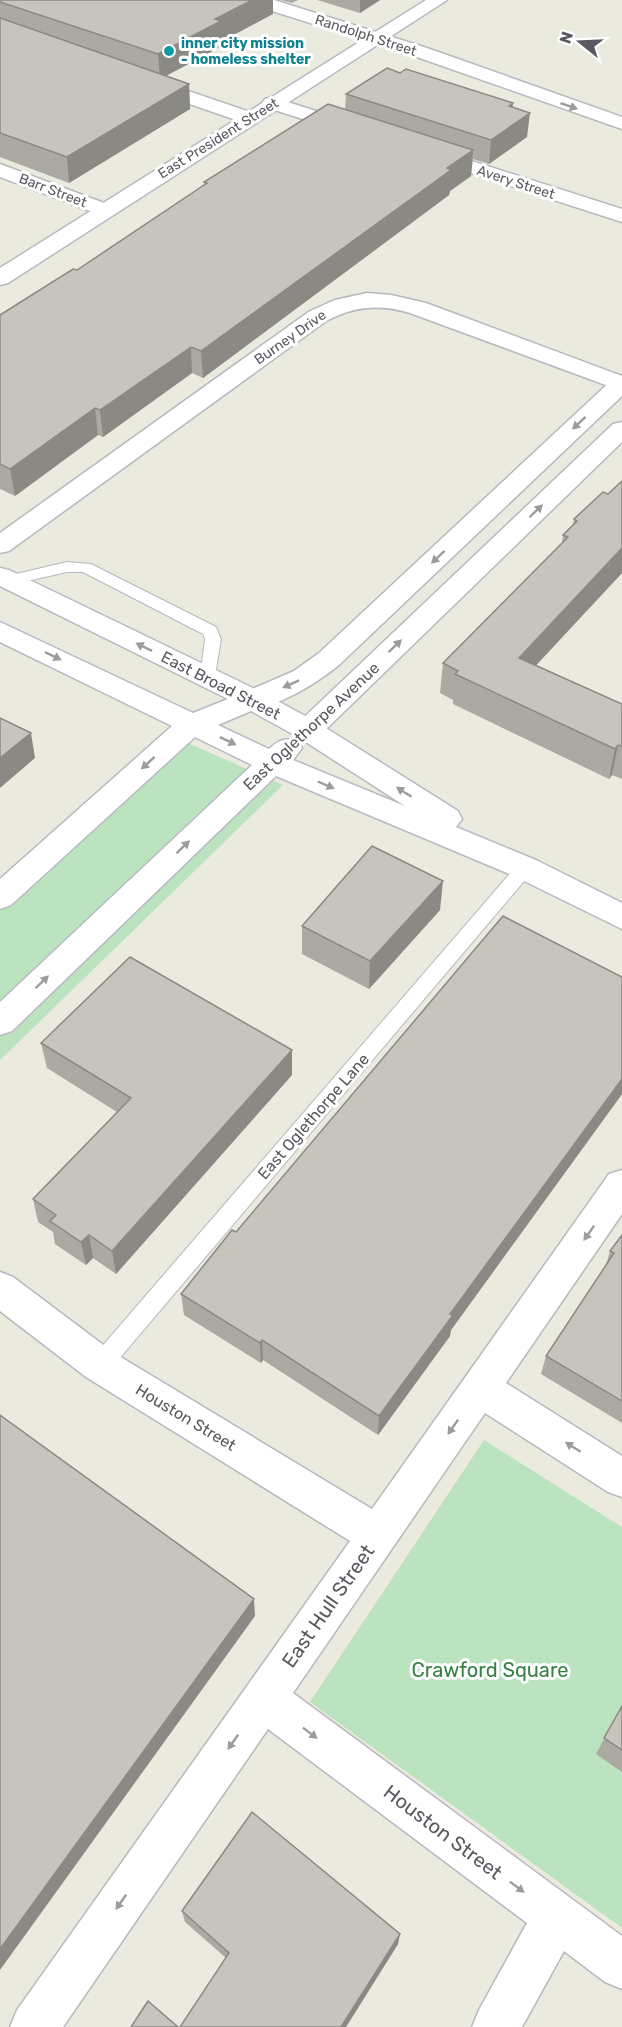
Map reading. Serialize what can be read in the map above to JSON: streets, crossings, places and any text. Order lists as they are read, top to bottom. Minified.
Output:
{"streets":{"street":["Randolph Street","East President Street","Avery Street","Barr Street","Burney Drive","East Broad Street","East Oglethorpe Avenue","Houston Street","East Hull Street"],"lane":["East Oglethorpe Lane"]},"crossings":[["Randolph Street","East President Street"],["East President Street","Barr Street"],["East Broad Street","East Oglethorpe Avenue"],["East Broad Street","East Oglethorpe Lane"],["East Oglethorpe Lane","Houston Street"],["Houston Street","East Hull Street"]],"one_way":["Houston Street","East Hull Street"],"parks":["Crawford Square"],"places":["inner city mission - homeless shelter"],"north":"left"}
